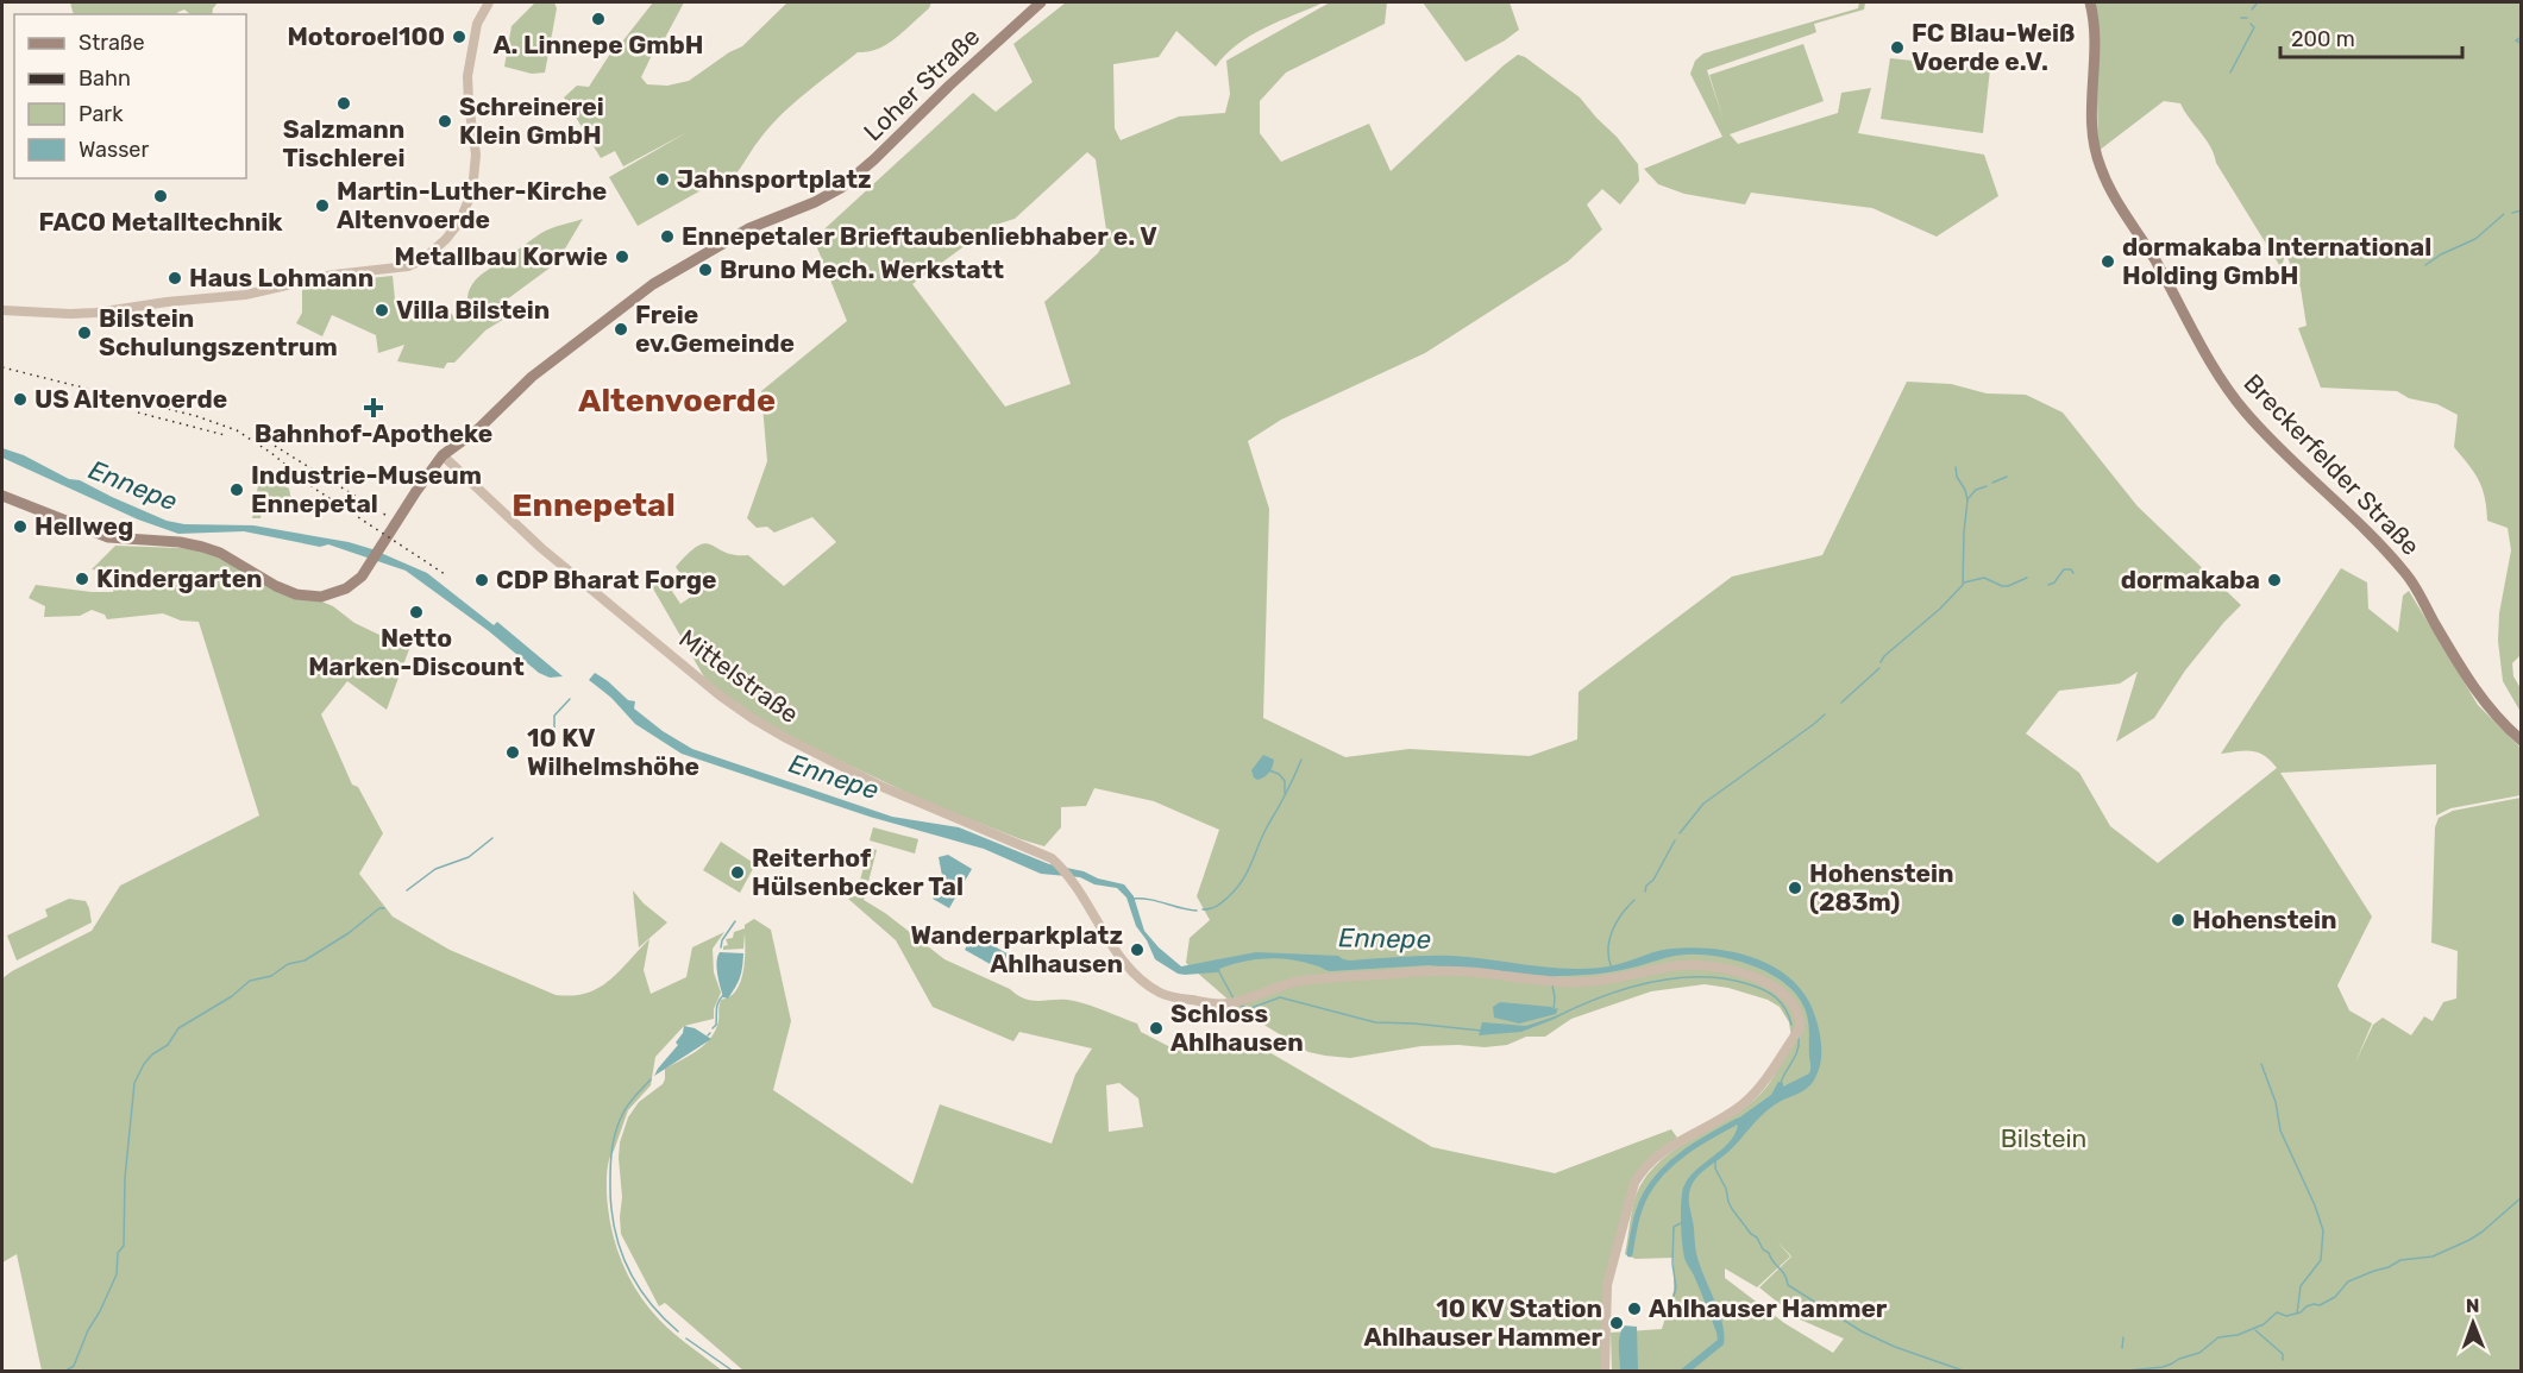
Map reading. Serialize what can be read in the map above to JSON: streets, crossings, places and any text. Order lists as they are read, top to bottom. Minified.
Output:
{"streets":{"main road":["Loher Straße","Breckerfelder Straße"],"street":["Mittelstraße"]},"crossings":[["Loher Straße","Mittelstraße"]],"districts":["Altenvoerde","Ennepetal"],"water":["Ennepe"],"parks":["Bilstein"],"places":{"other":["A. Linnepe GmbH","Motoroel100","FC Blau-Weiß Voerde e.V.","Salzmann Tischlerei","Schreinerei Klein GmbH","Jahnsportplatz","FACO Metalltechnik","Martin-Luther-Kirche Altenvoerde","Ennepetaler Brieftaubenliebhaber e. V","Metallbau Korwie","dormakaba International Holding GmbH","Bruno Mech. Werkstatt","Haus Lohmann","Villa Bilstein","Freie ev.Gemeinde","Bilstein Schulungszentrum","US Altenvoerde","Industrie-Museum Ennepetal","Hellweg","Kindergarten","CDP Bharat Forge","dormakaba","Netto Marken-Discount","10 KV Wilhelmshöhe","Reiterhof Hülsenbecker Tal","Hohenstein (283m)","Hohenstein","Wanderparkplatz Ahlhausen","Schloss Ahlhausen","Ahlhauser Hammer","10 KV Station Ahlhauser Hammer"],"health":["Bahnhof-Apotheke"]},"legend":["Straße","Bahn","Park","Wasser"],"scale_bar":"200 m","north":"top"}
